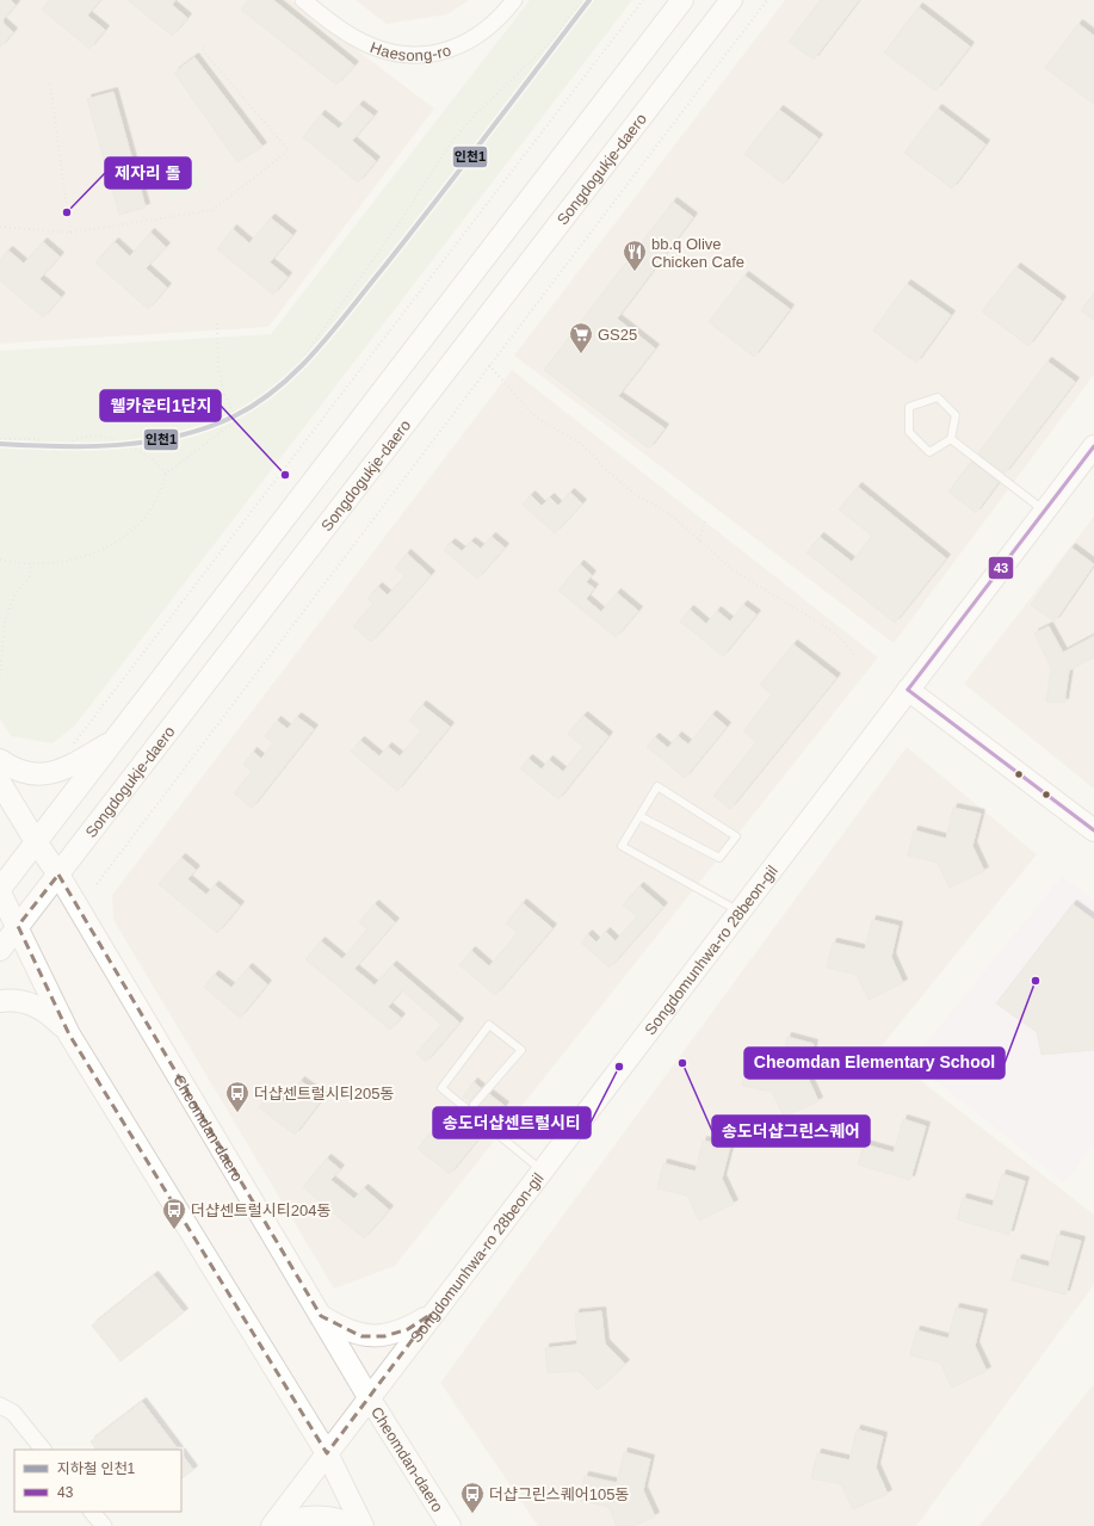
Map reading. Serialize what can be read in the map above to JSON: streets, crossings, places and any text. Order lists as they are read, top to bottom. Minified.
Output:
{"streets":{"main road":["Songdogukje-daero","Songdomunhwa-ro 28beon-gil","Cheomdan-daero"],"street":["Haesong-ro"]},"crossings":[["Songdogukje-daero","Cheomdan-daero"],["Songdomunhwa-ro 28beon-gil","Cheomdan-daero"]],"places":{"other":["제자리 돌","웰카운티1단지","Cheomdan Elementary School","송도더샵그린스퀘어","송도더샵센트럴시티"],"restaurant":["bb.q Olive Chicken Cafe"],"supermarket":["GS25"],"bus stop":["더샵센트럴시티205동","더샵센트럴시티204동","더샵그린스퀘어105동"]},"lines":["metro line 인천1","transit line 43"],"legend":["지하철 인천1","43"]}
